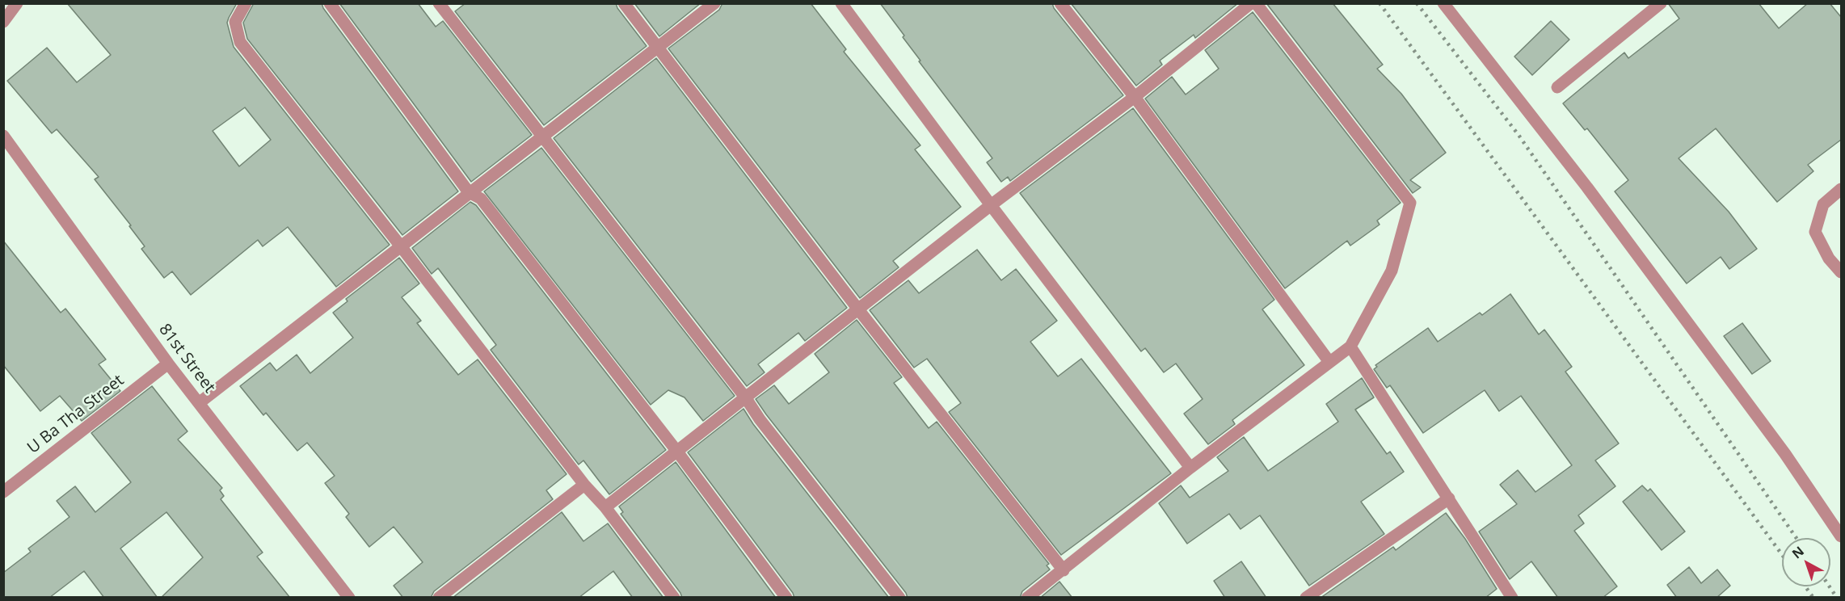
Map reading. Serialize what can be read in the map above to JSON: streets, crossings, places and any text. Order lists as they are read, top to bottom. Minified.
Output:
{"streets":{"street":["81st Street","U Ba Tha Street"]},"crossings":[["81st Street","U Ba Tha Street"]],"north":"top left"}
